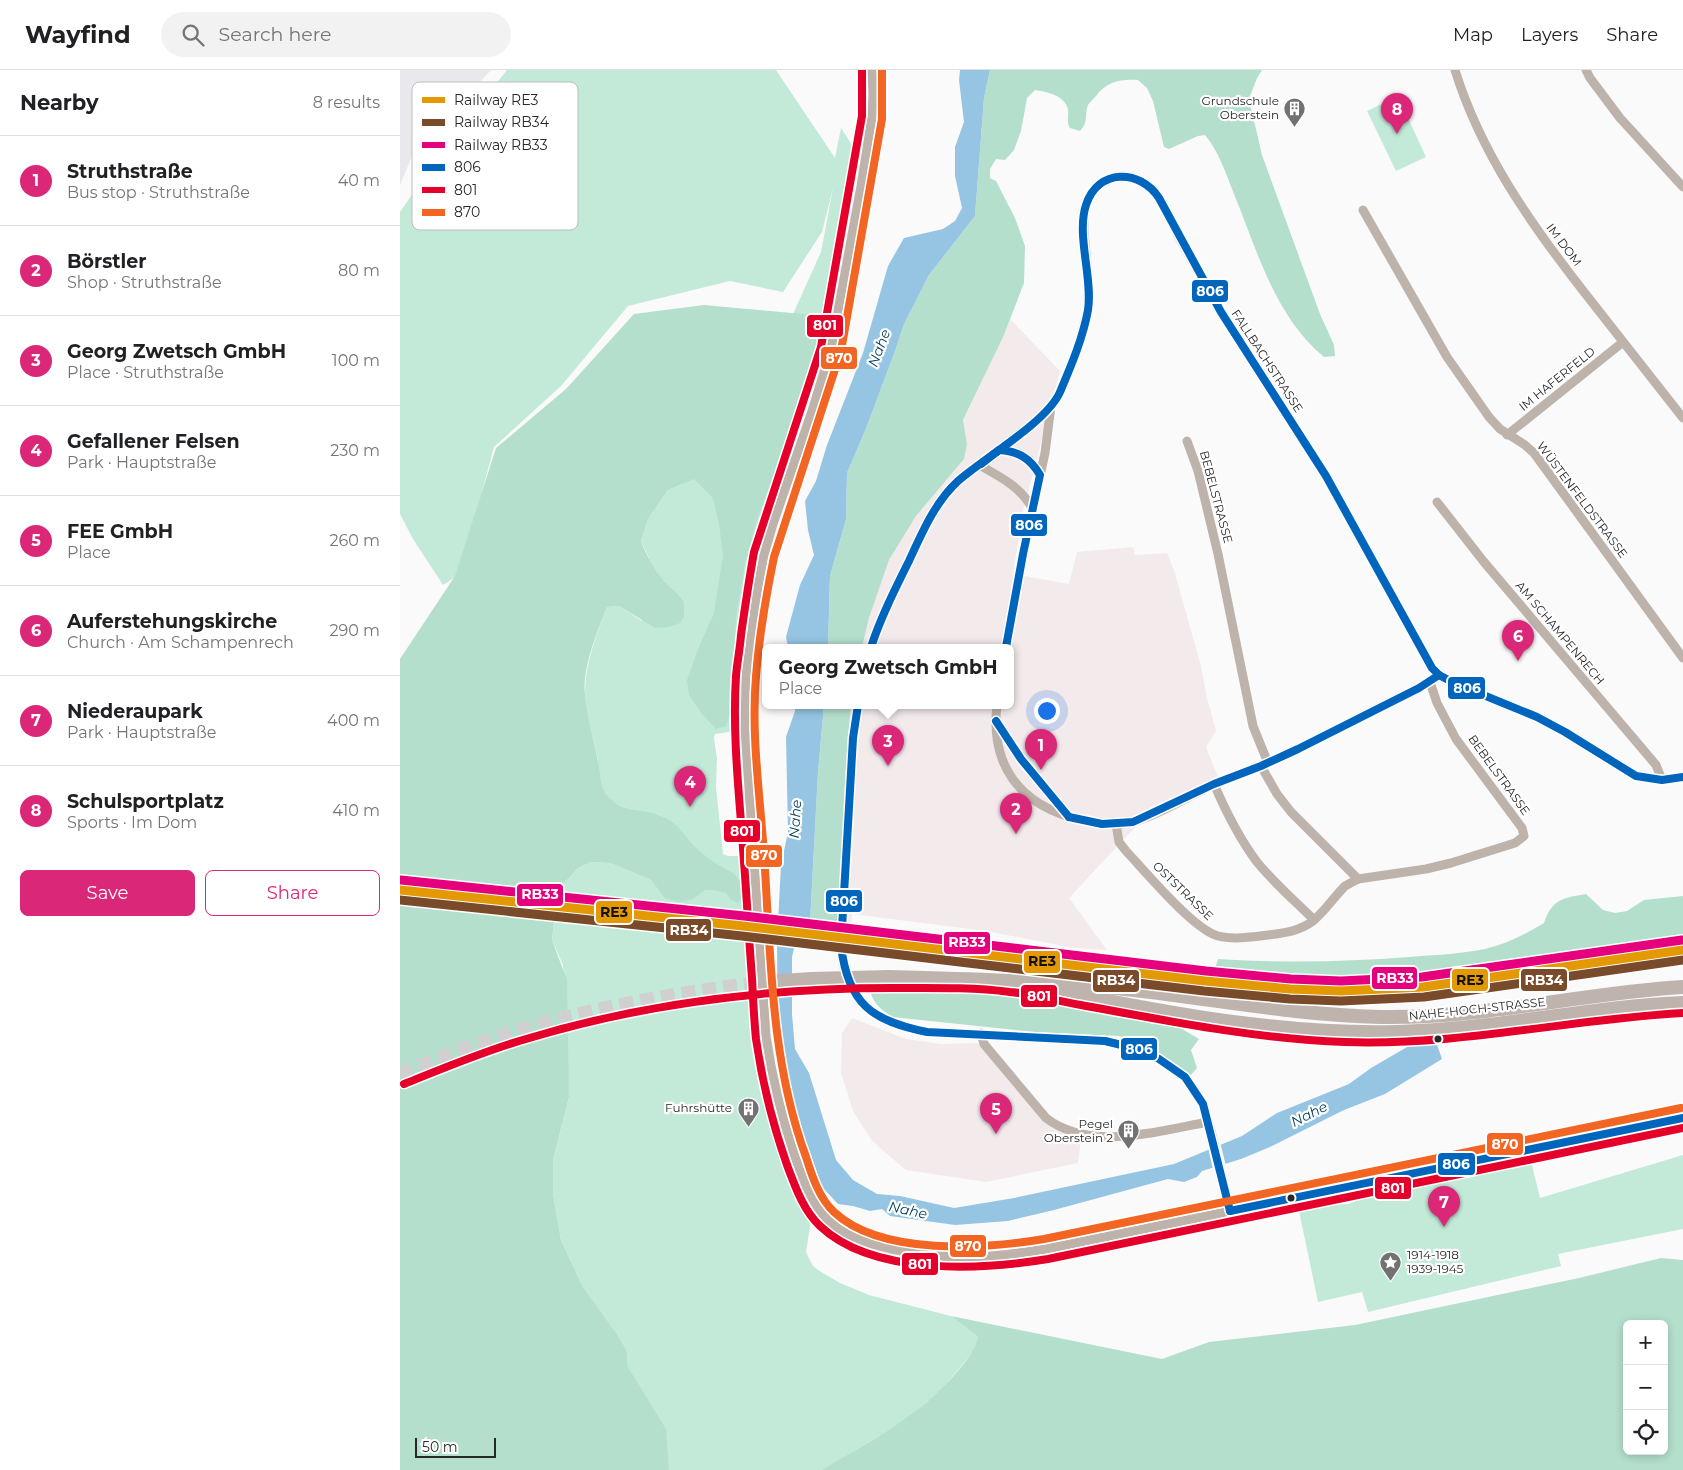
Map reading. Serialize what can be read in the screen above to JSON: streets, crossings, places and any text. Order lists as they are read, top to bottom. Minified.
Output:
{"streets":{"main road":["NAHE-HOCH-STRASSE"],"street":["IM DOM","FALLBACHSTRASSE","IM HAFERFELD","BEBELSTRASSE","WÜSTENFELDSTRASSE","AM SCHAMPENRECH","OSTSTRASSE"]},"crossings":[["IM DOM","IM HAFERFELD"],["IM HAFERFELD","WÜSTENFELDSTRASSE"],["BEBELSTRASSE","OSTSTRASSE"]],"water":["Nahe"],"places":{"building":["Grundschule Oberstein","Fuhrshütte","Pegel Oberstein 2"],"place":["1914-1918 1939-1945"]},"lines":["transit line 801","transit line 870","transit line 806","rail line RB33","rail line RE3","rail line RB34"],"legend":["Railway RE3","Railway RB34","Railway RB33","806","801","870"],"scale_bar":"50 m","page":{"header":"Wayfind","search":"Search here","nav":["Map","Layers","Share"],"heading":["Nearby","8 results"],"pins":["8","6","3","1","4","2","5","7"],"list":[{"mark":"1","name":"Struthstraße","note":"Bus stop · Struthstraße","value":"40 m"},{"mark":"2","name":"Börstler","note":"Shop · Struthstraße","value":"80 m"},{"mark":"3","name":"Georg Zwetsch GmbH","note":"Place · Struthstraße","value":"100 m"},{"mark":"4","name":"Gefallener Felsen","note":"Park · Hauptstraße","value":"230 m"},{"mark":"5","name":"FEE GmbH","note":"Place","value":"260 m"},{"mark":"6","name":"Auferstehungskirche","note":"Church · Am Schampenrech","value":"290 m"},{"mark":"7","name":"Niederaupark","note":"Park · Hauptstraße","value":"400 m"},{"mark":"8","name":"Schulsportplatz","note":"Sports · Im Dom","value":"410 m"}],"popup":["Georg Zwetsch GmbH","Place"],"buttons":["Save","Share"],"map_buttons":["+","−"],"scale":"50 m"}}
